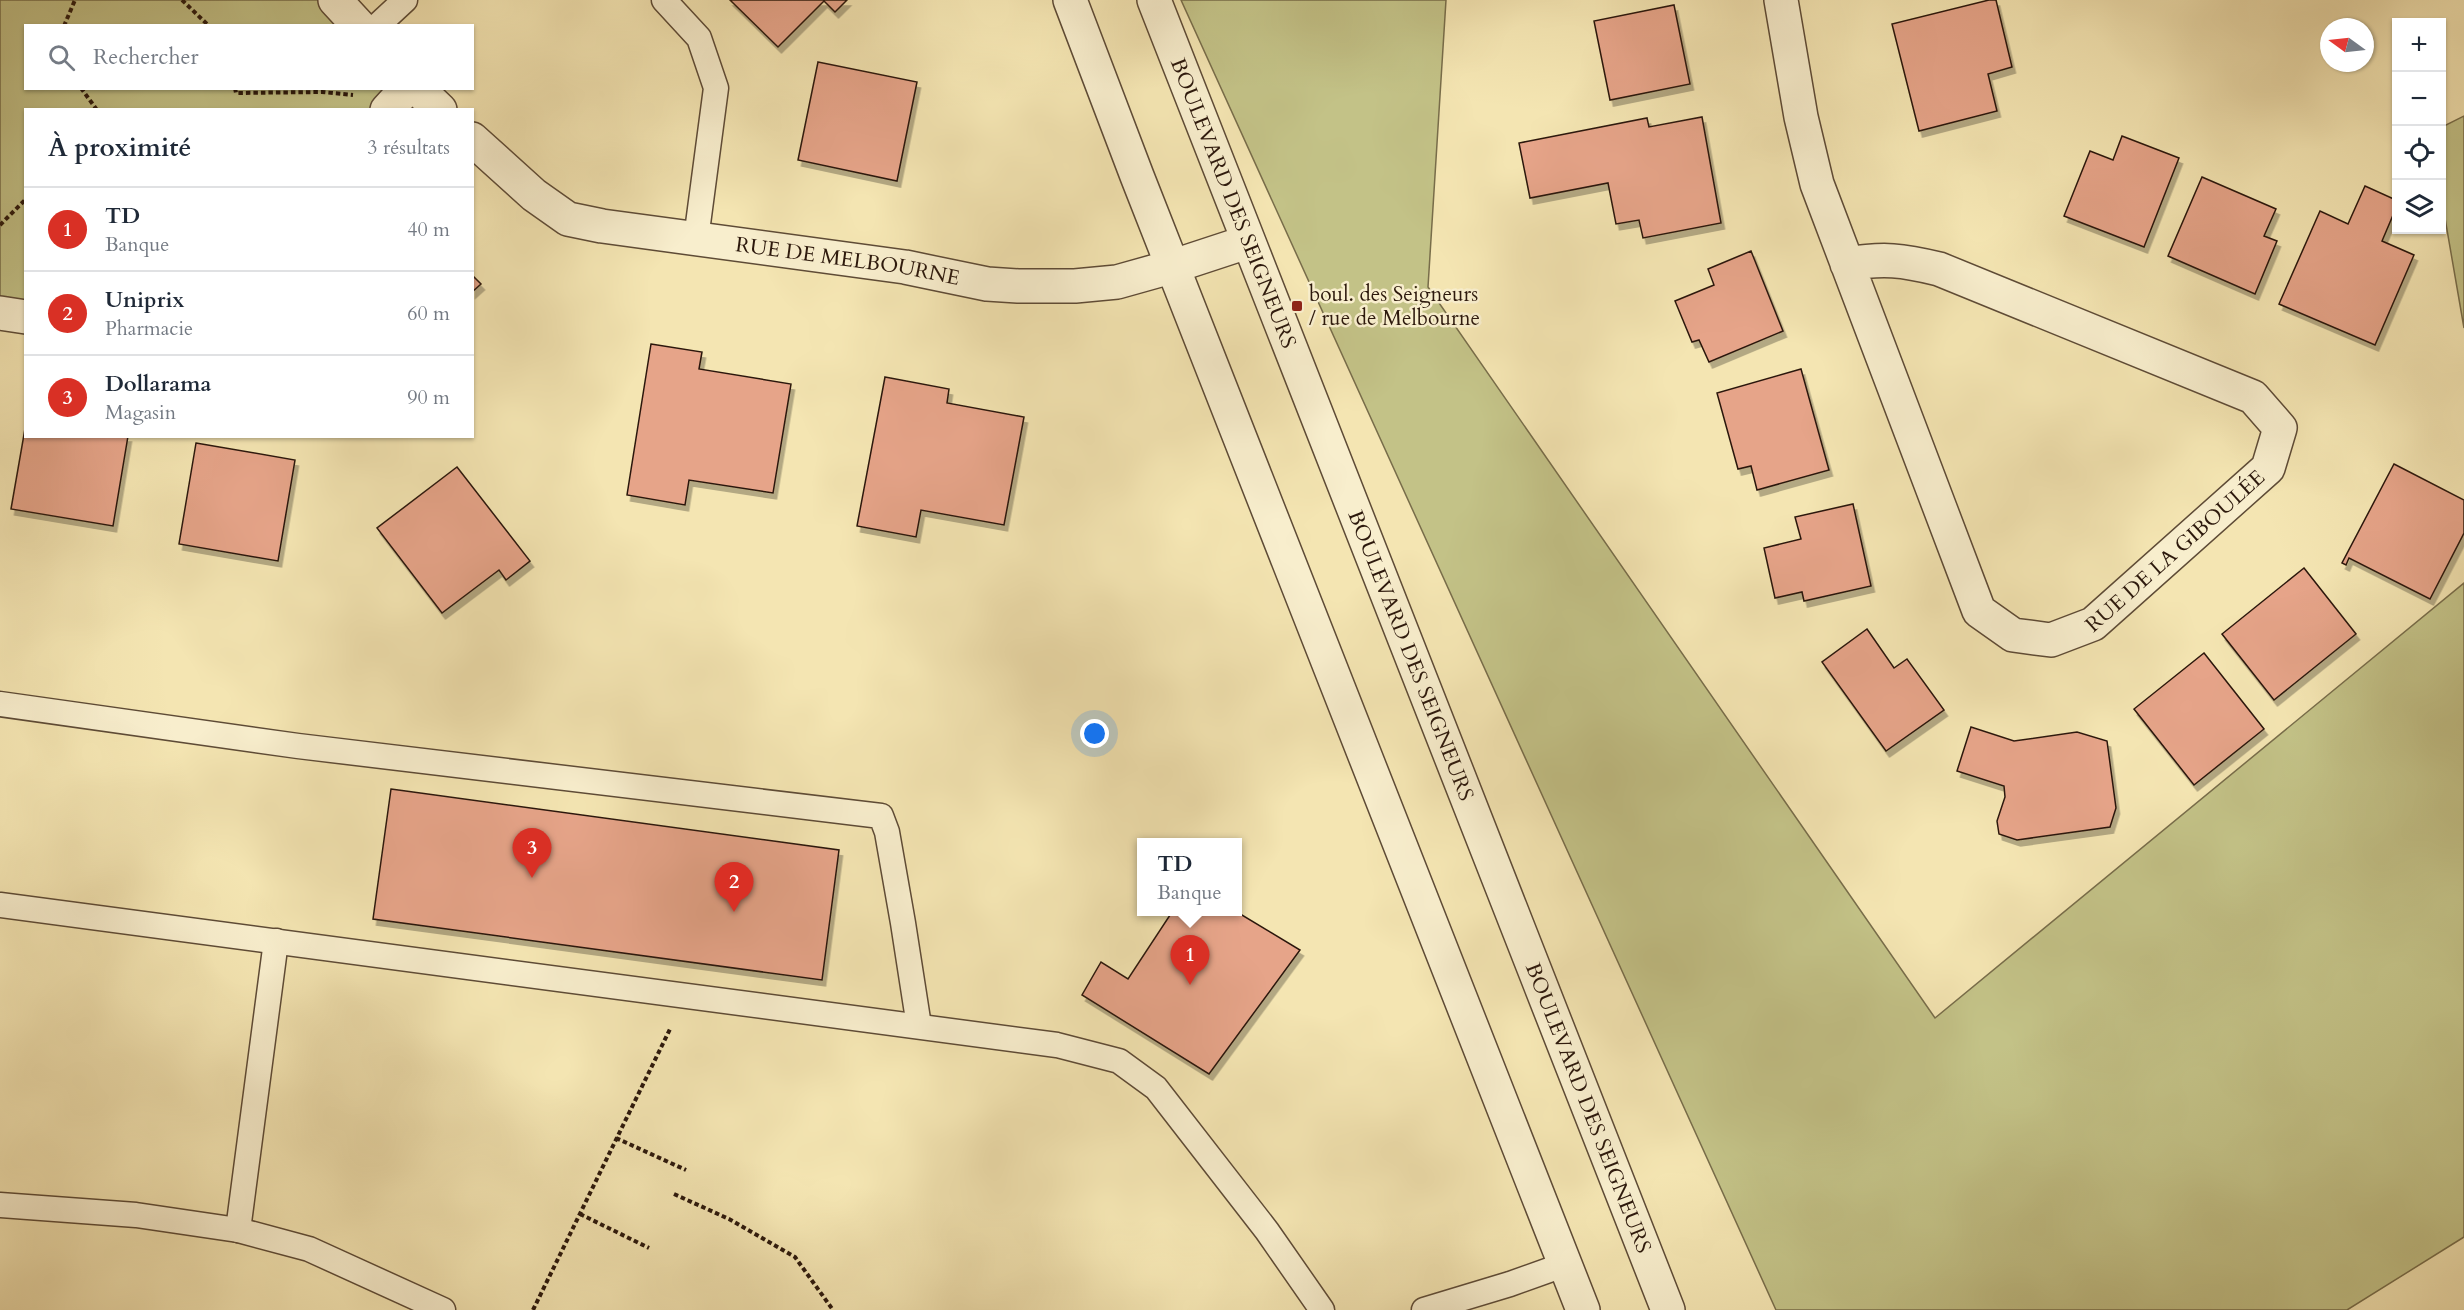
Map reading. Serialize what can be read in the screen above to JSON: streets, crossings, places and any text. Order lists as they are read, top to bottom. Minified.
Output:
{"streets":{"street":["BOULEVARD DES SEIGNEURS","RUE DE MELBOURNE","RUE DE LA GIBOULÉE"]},"crossings":[["BOULEVARD DES SEIGNEURS","RUE DE MELBOURNE"]],"places":{"transit":["boul. des Seigneurs / rue de Melbourne"]},"north":"left","page":{"map_buttons":["+","−"],"search":"Rechercher","heading":["À proximité","3 résultats"],"list":[{"mark":"1","name":"TD","note":"Banque","value":"40 m"},{"mark":"2","name":"Uniprix","note":"Pharmacie","value":"60 m"},{"mark":"3","name":"Dollarama","note":"Magasin","value":"90 m"}],"pins":["3","2","1"],"popup":["TD","Banque"]}}
